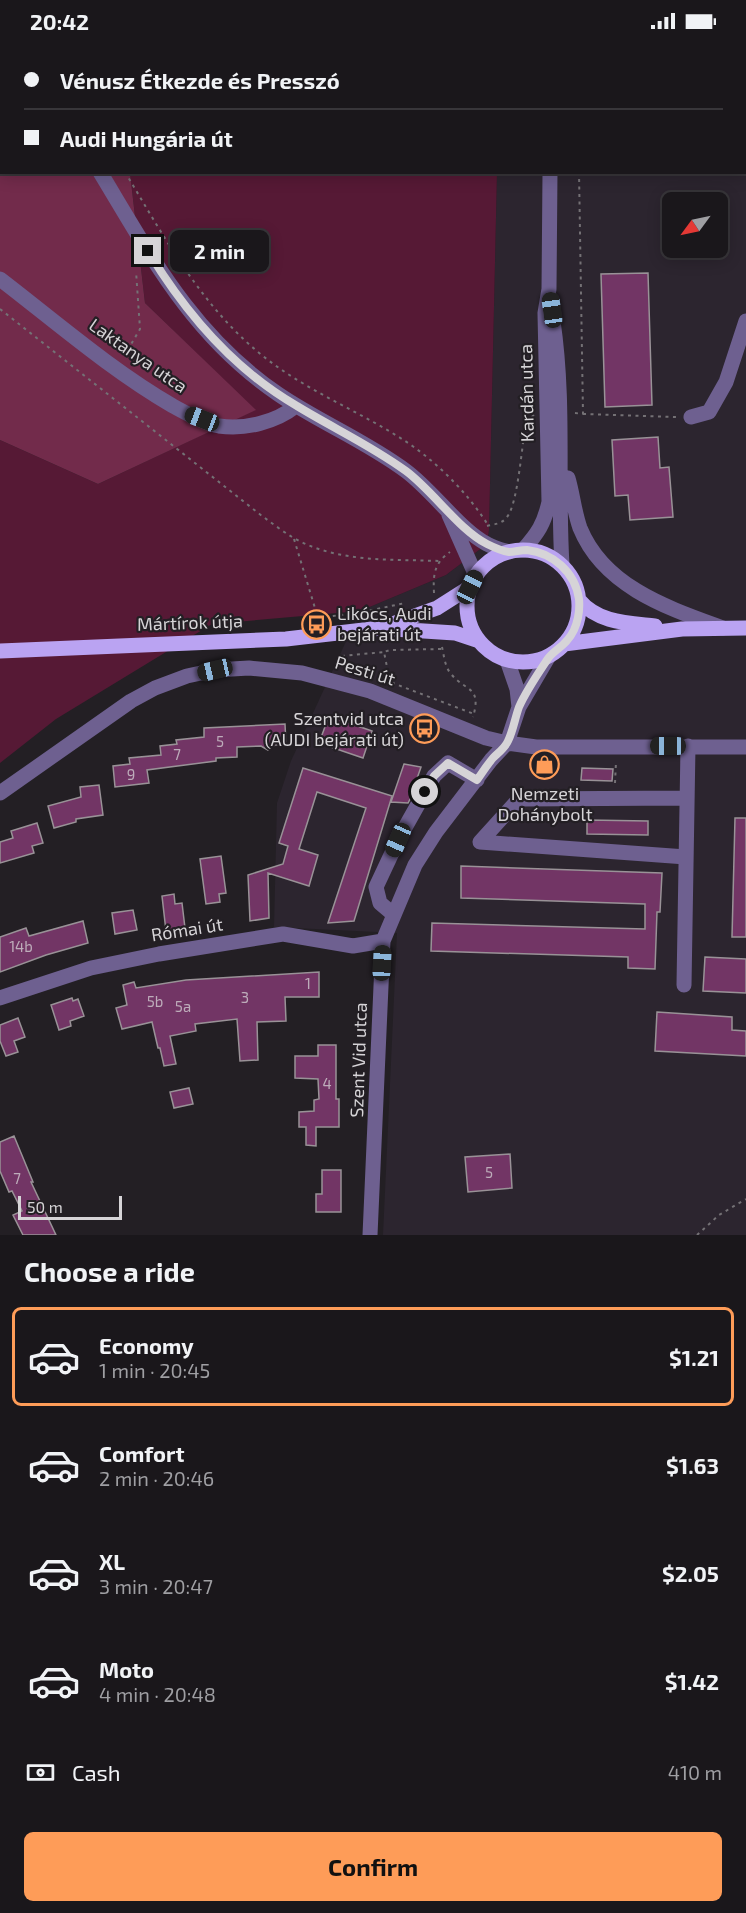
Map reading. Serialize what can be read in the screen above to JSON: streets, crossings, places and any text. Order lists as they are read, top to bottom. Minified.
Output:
{"streets":{"main road":["Mártírok útja"],"street":["Laktanya utca","Kardán utca","Pesti út","Római út","Szent Vid utca"]},"crossings":[["Kardán utca","Mártírok útja"],["Pesti út","Szent Vid utca"],["Római út","Szent Vid utca"]],"places":{"bus stop":["Likócs, Audi bejárati út","Szentvid utca (AUDI bejárati út)"],"shop":["Nemzeti Dohánybolt"]},"house_numbers":["5","7","9","14b","1","3","5b","5a","4","5","7"],"scale_bar":"50 m","north":"bottom left","page":{"status":"20:42","banner":["Vénusz Étkezde és Presszó","Audi Hungária út"],"bubble":"2 min","scale":"50 m","heading":"Choose a ride","list":[{"name":"Economy","note":"1 min · 20:45","value":"$1.21"},{"name":"Comfort","note":"2 min · 20:46","value":"$1.63"},{"name":"XL","note":"3 min · 20:47","value":"$2.05"},{"name":"Moto","note":"4 min · 20:48","value":"$1.42"}],"pay":["Cash","410 m"],"buttons":"Confirm"}}
